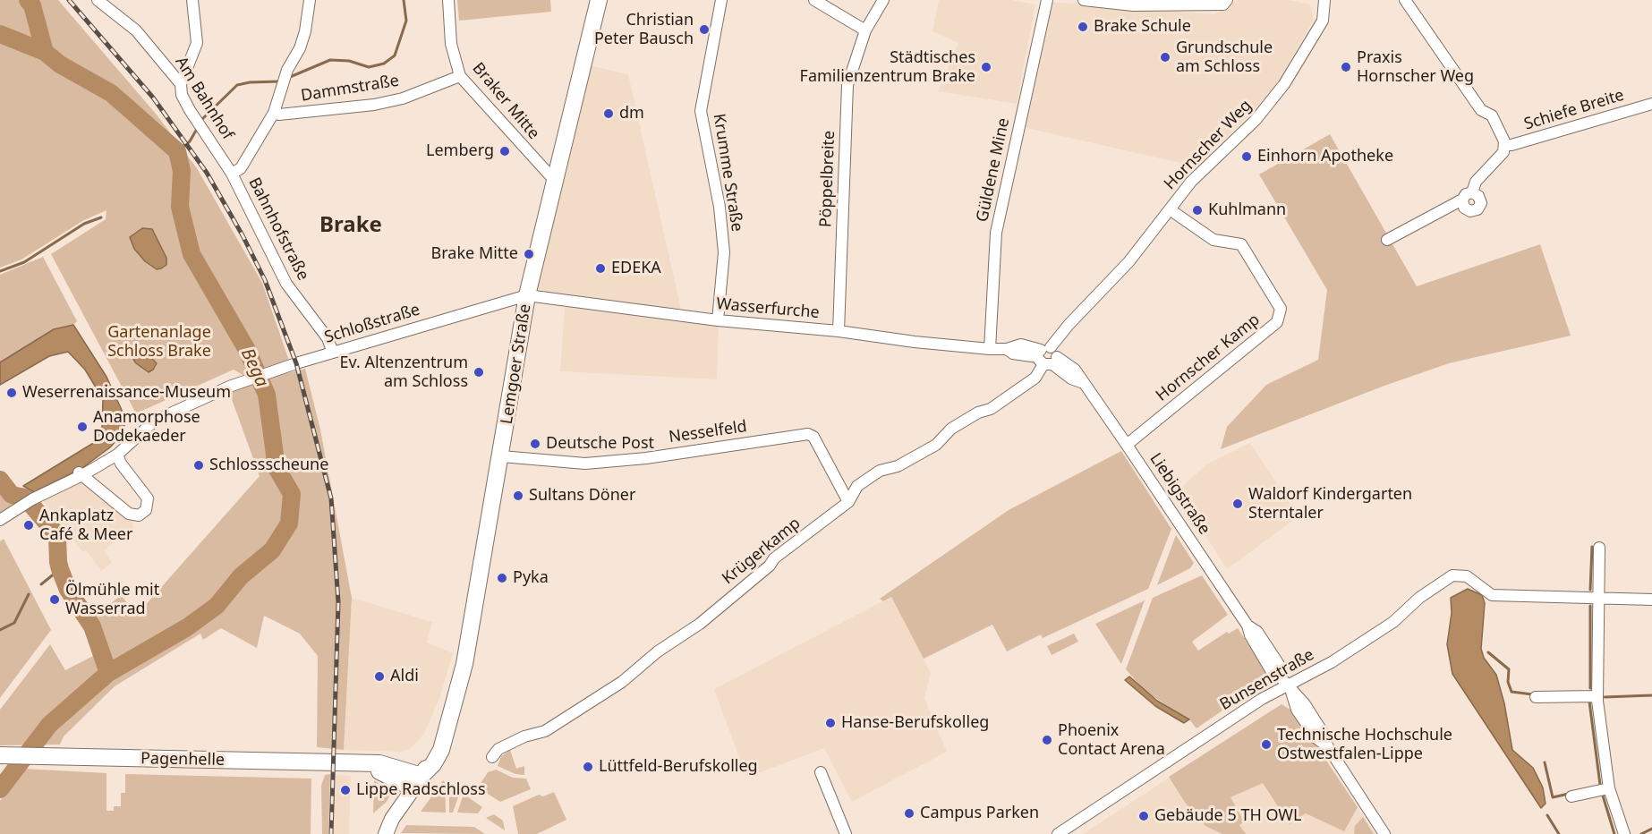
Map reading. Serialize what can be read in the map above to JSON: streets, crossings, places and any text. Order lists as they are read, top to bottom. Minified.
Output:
{"streets":{"main road":["Lemgoer Straße","Pagenhelle"],"street":["Dammstraße","Am Bahnhof","Braker Mitte","Schiefe Breite","Hornscher Weg","Güldene Mine","Krumme Straße","Pöppelbreite","Bahnhofstraße","Wasserfurche","Schloßstraße","Hornscher Kamp","Nesselfeld","Liebigstraße","Krügerkamp","Bunsenstraße"]},"crossings":[["Dammstraße","Braker Mitte"],["Dammstraße","Bahnhofstraße"],["Am Bahnhof","Bahnhofstraße"],["Braker Mitte","Lemgoer Straße"],["Hornscher Weg","Wasserfurche"],["Hornscher Weg","Hornscher Kamp"],["Hornscher Weg","Liebigstraße"],["Hornscher Weg","Krügerkamp"],["Güldene Mine","Wasserfurche"],["Krumme Straße","Wasserfurche"],["Pöppelbreite","Wasserfurche"],["Bahnhofstraße","Schloßstraße"],["Wasserfurche","Schloßstraße"],["Wasserfurche","Lemgoer Straße"],["Wasserfurche","Liebigstraße"],["Wasserfurche","Krügerkamp"],["Schloßstraße","Lemgoer Straße"],["Hornscher Kamp","Liebigstraße"],["Lemgoer Straße","Nesselfeld"],["Lemgoer Straße","Pagenhelle"],["Nesselfeld","Krügerkamp"],["Liebigstraße","Krügerkamp"],["Liebigstraße","Bunsenstraße"]],"districts":["Brake"],"water":["Bega"],"parks":["Gartenanlage Schloss Brake"],"places":["Brake Schule","Christian Peter Bausch","Grundschule am Schloss","Städtisches Familienzentrum Brake","Praxis Hornscher Weg","dm","Lemberg","Einhorn Apotheke","Kuhlmann","Brake Mitte","EDEKA","Ev. Altenzentrum am Schloss","Weserrenaissance-Museum","Anamorphose Dodekaeder","Deutsche Post","Schlossscheune","Sultans Döner","Waldorf Kindergarten Sterntaler","Ankaplatz Café & Meer","Pyka","Ölmühle mit Wasserrad","Aldi","Hanse-Berufskolleg","Phoenix Contact Arena","Technische Hochschule Ostwestfalen-Lippe","Lüttfeld-Berufskolleg","Lippe Radschloss","Campus Parken","Gebäude 5 TH OWL"]}
